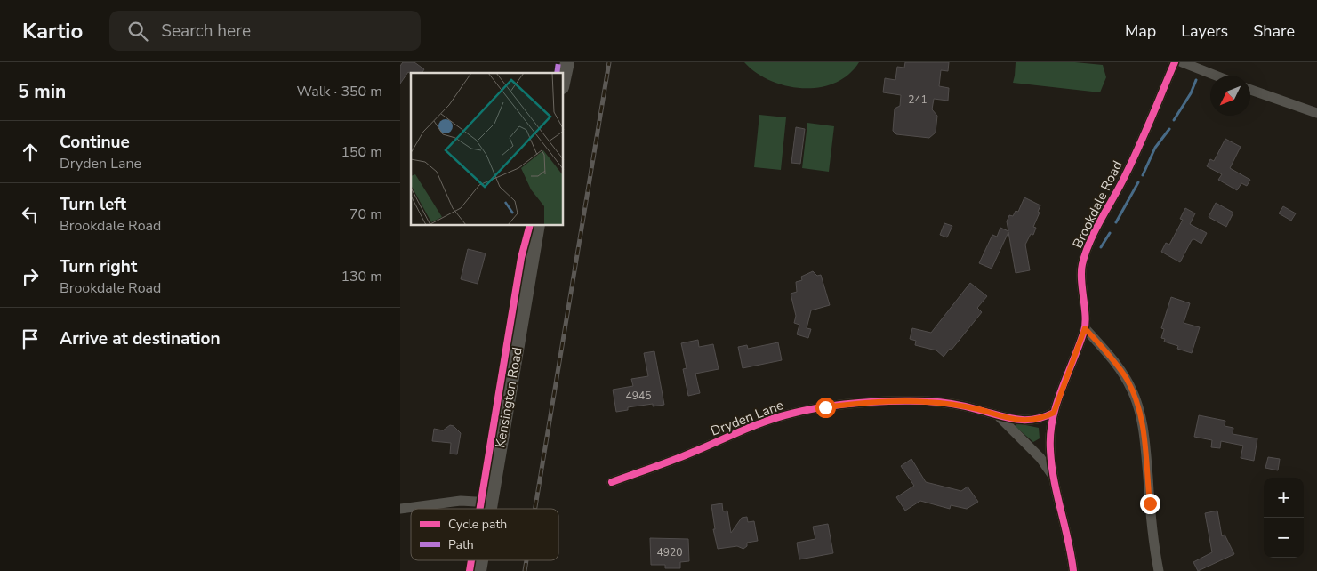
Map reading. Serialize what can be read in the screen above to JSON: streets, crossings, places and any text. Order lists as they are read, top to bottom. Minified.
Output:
{"streets":{"street":["Brookdale Road","Kensington Road","Dryden Lane"]},"crossings":[["Brookdale Road","Dryden Lane"]],"house_numbers":["241","4945","4920"],"legend":["Cycle path","Path"],"north":"bottom left","page":{"header":"Kartio","search":"Search here","nav":["Map","Layers","Share"],"heading":["5 min","Walk · 350 m"],"list":[["Continue","Dryden Lane","150 m"],["Turn left","Brookdale Road","70 m"],["Turn right","Brookdale Road","130 m"],"Arrive at destination"],"map_buttons":["+","−"]}}
